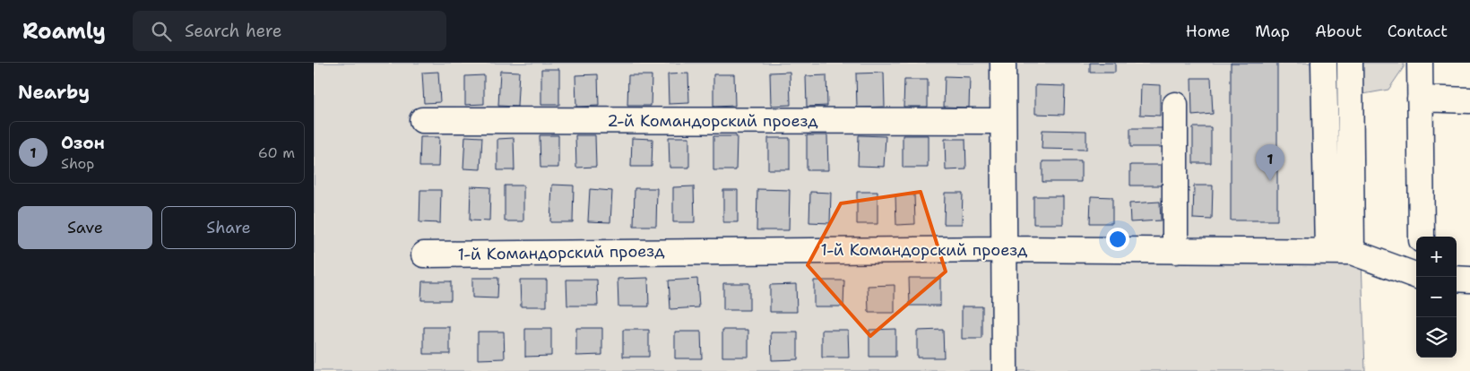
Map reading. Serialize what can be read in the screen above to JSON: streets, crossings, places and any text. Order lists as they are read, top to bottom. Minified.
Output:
{"streets":{"street":["2-й Командорский проезд","1-й Командорский проезд"]},"page":{"header":"Roamly","search":"Search here","nav":["Home","Map","About","Contact"],"heading":"Nearby","list":[{"mark":"1","name":"Озон","note":"Shop","value":"60 m"}],"pins":"1","buttons":["Save","Share"],"map_buttons":["+","−"]}}
